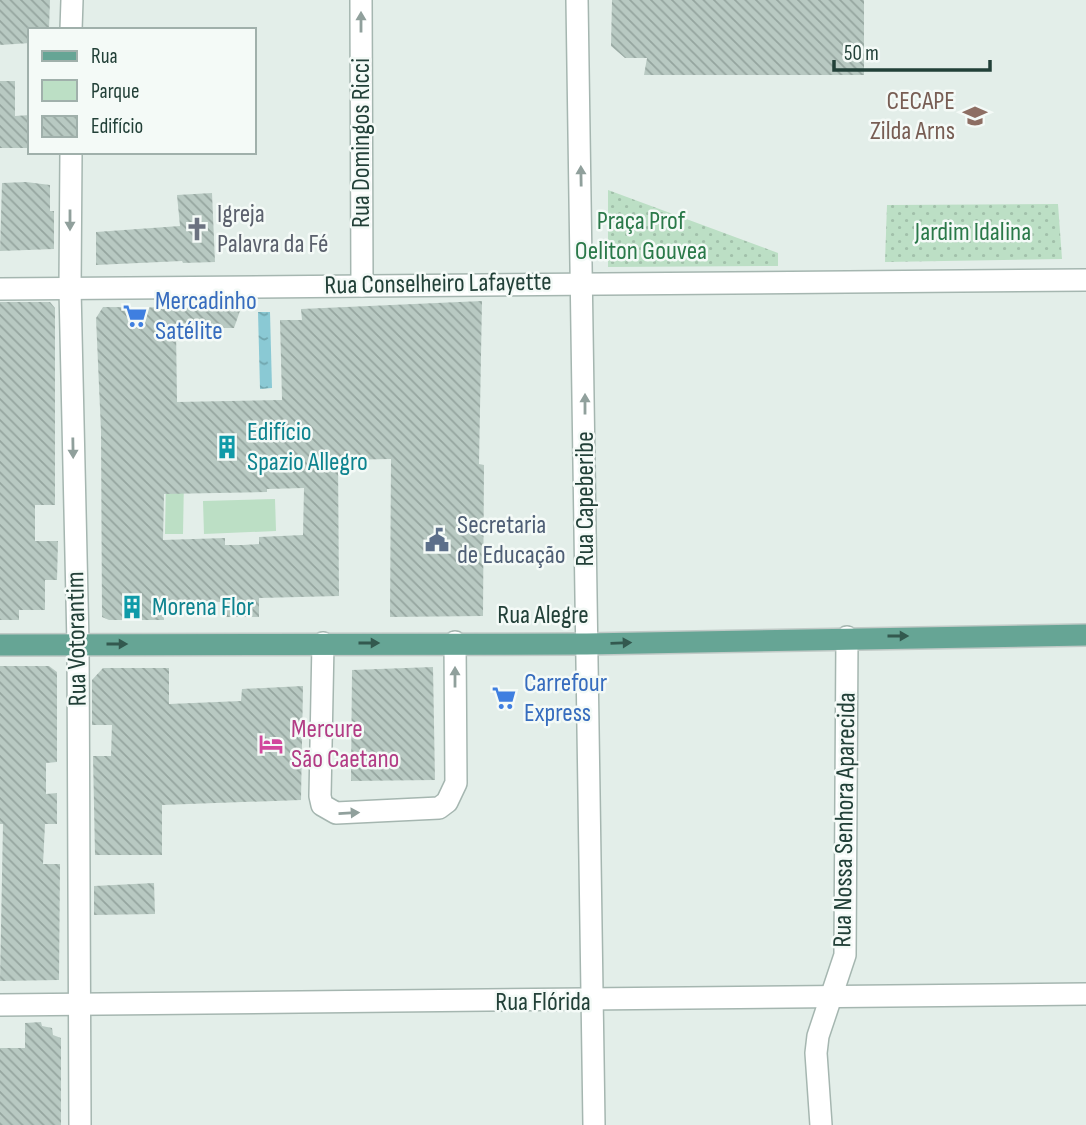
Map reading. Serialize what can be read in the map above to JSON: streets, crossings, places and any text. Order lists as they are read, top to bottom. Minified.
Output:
{"streets":{"main road":["Rua Alegre"],"street":["Rua Domingos Ricci","Rua Conselheiro Lafayette","Rua Capeberibe","Rua Votorantim","Rua Nossa Senhora Aparecida","Rua Flórida"]},"crossings":[["Rua Domingos Ricci","Rua Conselheiro Lafayette"],["Rua Conselheiro Lafayette","Rua Capeberibe"],["Rua Conselheiro Lafayette","Rua Votorantim"],["Rua Capeberibe","Rua Alegre"],["Rua Capeberibe","Rua Flórida"],["Rua Alegre","Rua Votorantim"],["Rua Alegre","Rua Nossa Senhora Aparecida"],["Rua Votorantim","Rua Flórida"],["Rua Nossa Senhora Aparecida","Rua Flórida"]],"one_way":["Rua Domingos Ricci","Rua Capeberibe","Rua Alegre","Rua Votorantim"],"parks":["Praça Prof Oeliton Gouvea","Jardim Idalina"],"places":{"school or university":["CECAPE Zilda Arns"],"church":["Igreja Palavra da Fé"],"supermarket":["Mercadinho Satélite","Carrefour Express"],"building":["Edifício Spazio Allegro","Morena Flor"],"public building":["Secretaria de Educação"],"hotel":["Mercure São Caetano"]},"legend":["Rua","Parque","Edifício"],"scale_bar":"50 m"}
